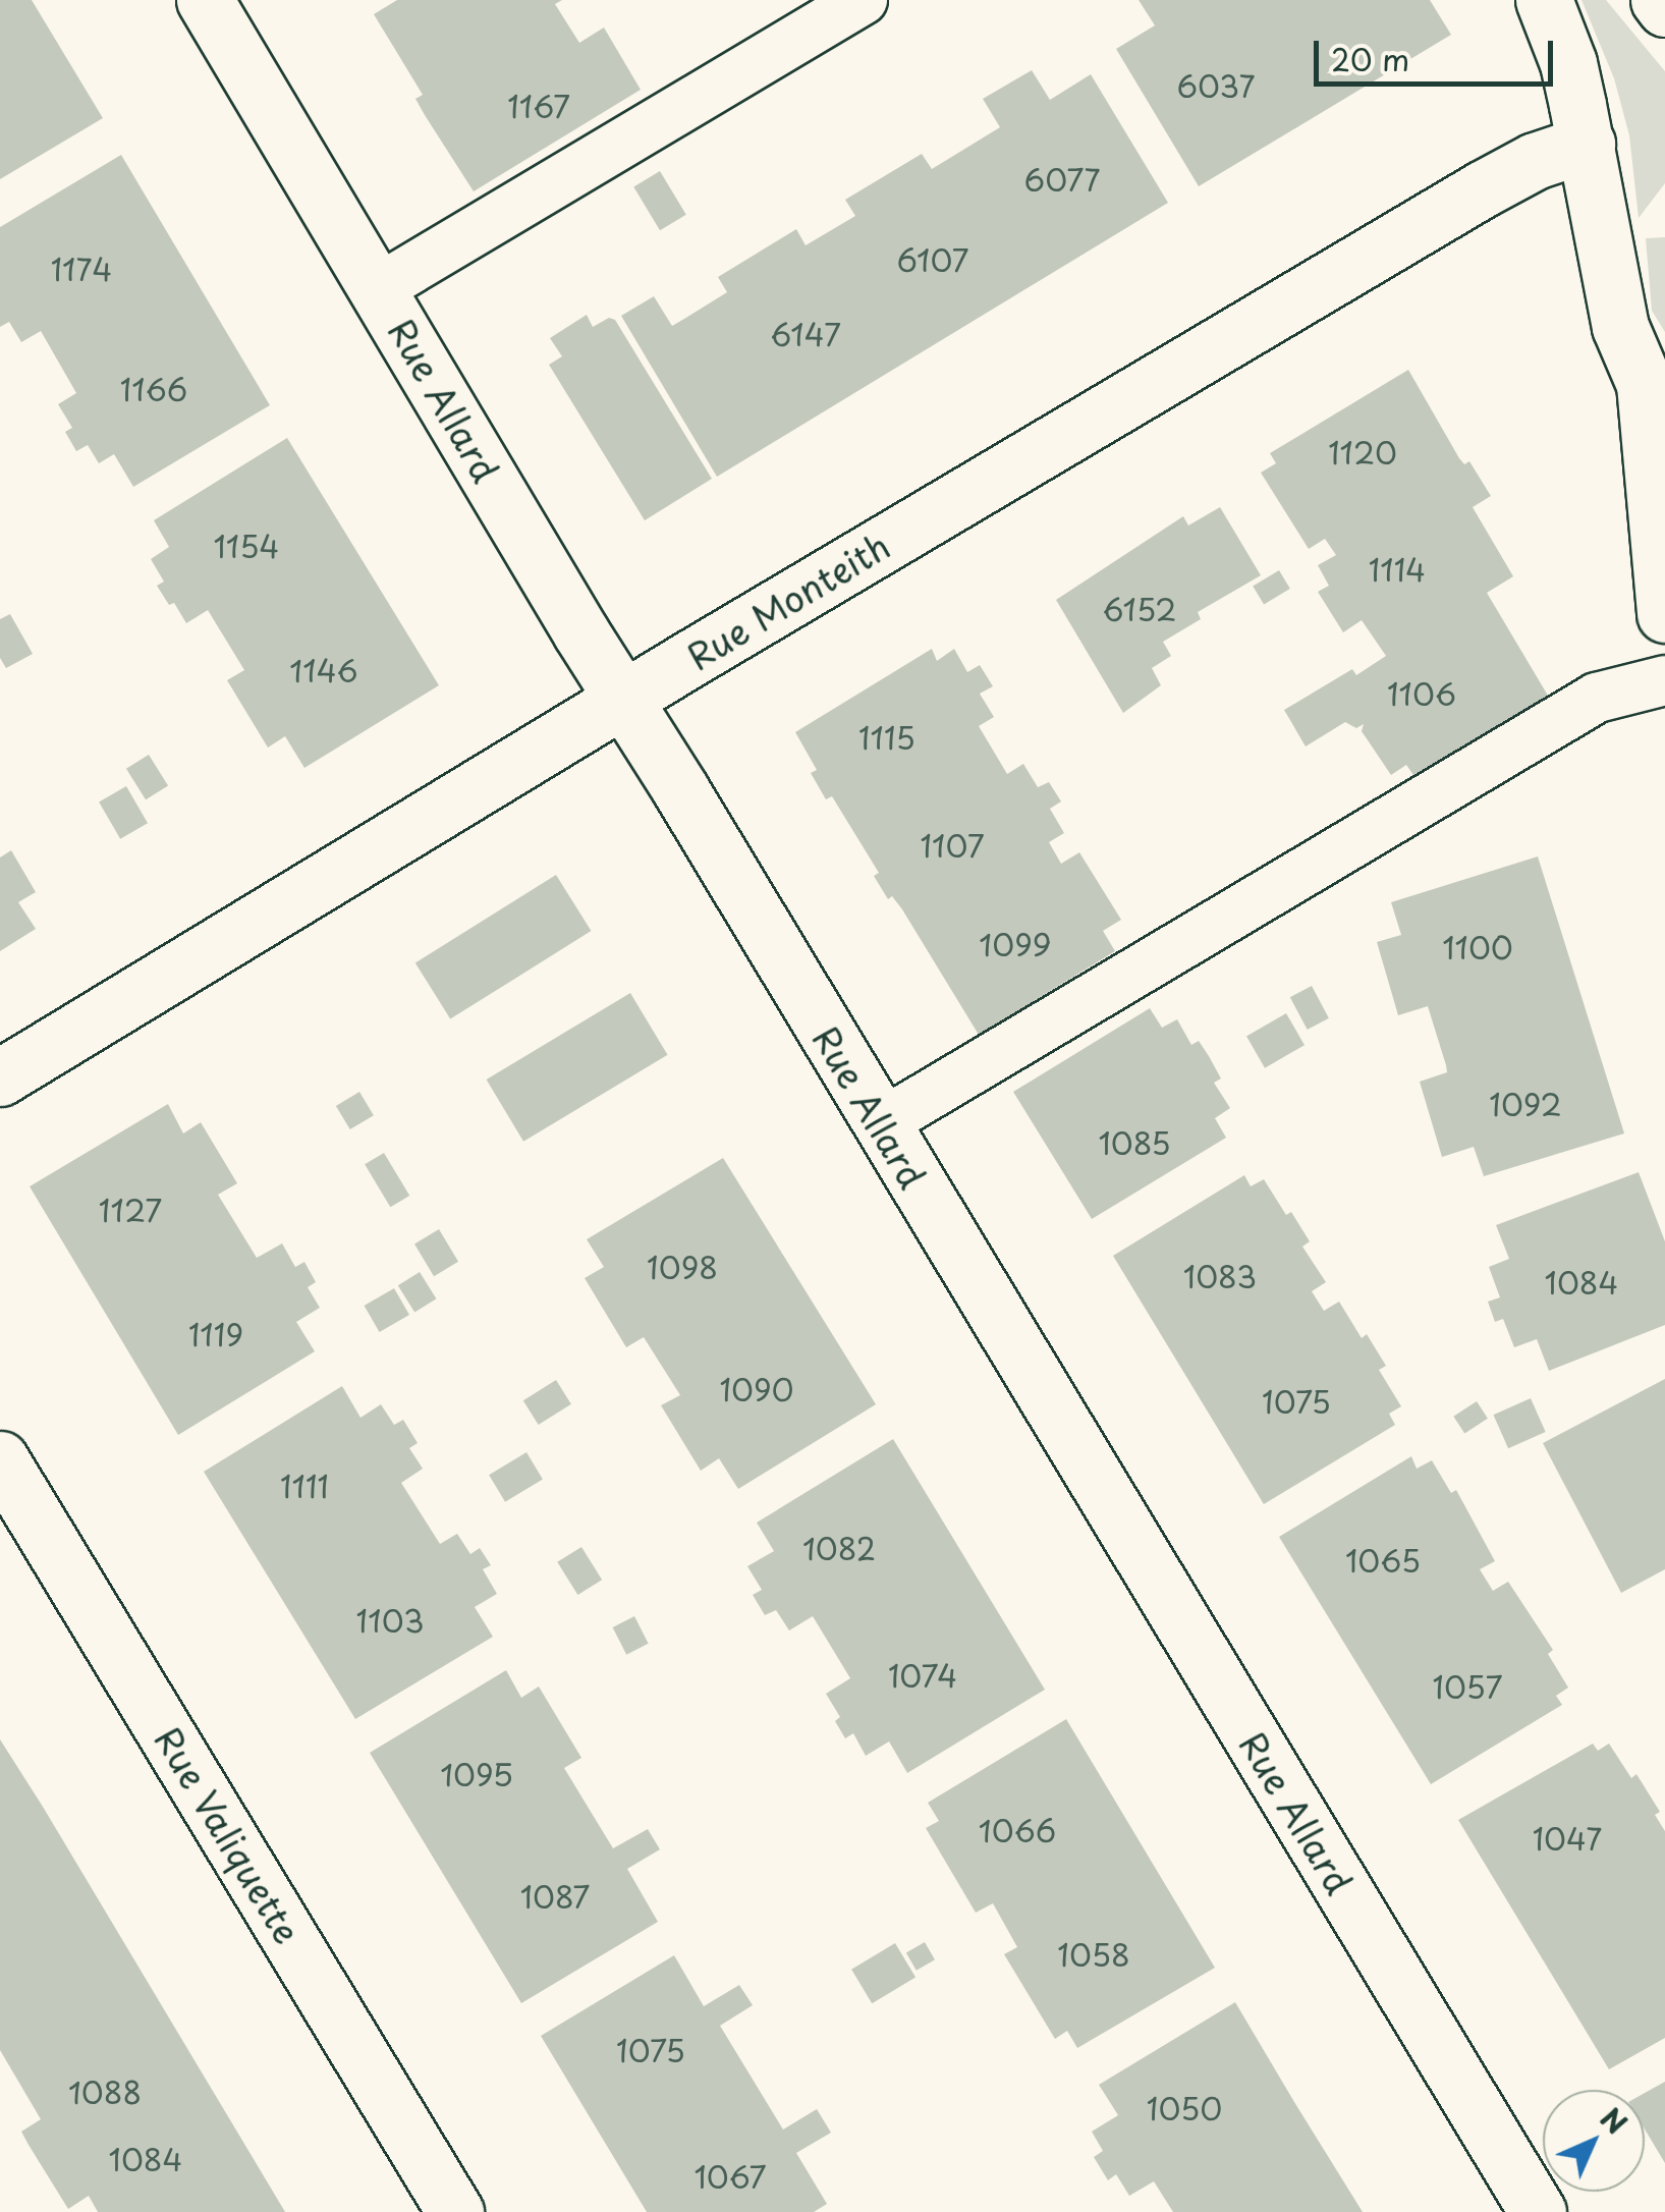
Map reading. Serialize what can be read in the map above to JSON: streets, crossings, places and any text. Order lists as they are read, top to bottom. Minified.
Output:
{"streets":{"street":["Rue Allard","Rue Monteith","Rue Valiquette"]},"crossings":[["Rue Allard","Rue Monteith"]],"house_numbers":["6037","1167","6077","6107","1174","6147","1166","1120","1154","1114","6152","1146","1106","1115","1107","1099","1100","1092","1085","1127","1098","1083","1084","1119","1090","1075","1111","1082","1065","1103","1074","1057","1095","1066","1047","1087","1058","1075","1088","1050","1084","1067"],"scale_bar":"20 m","north":"top right"}
